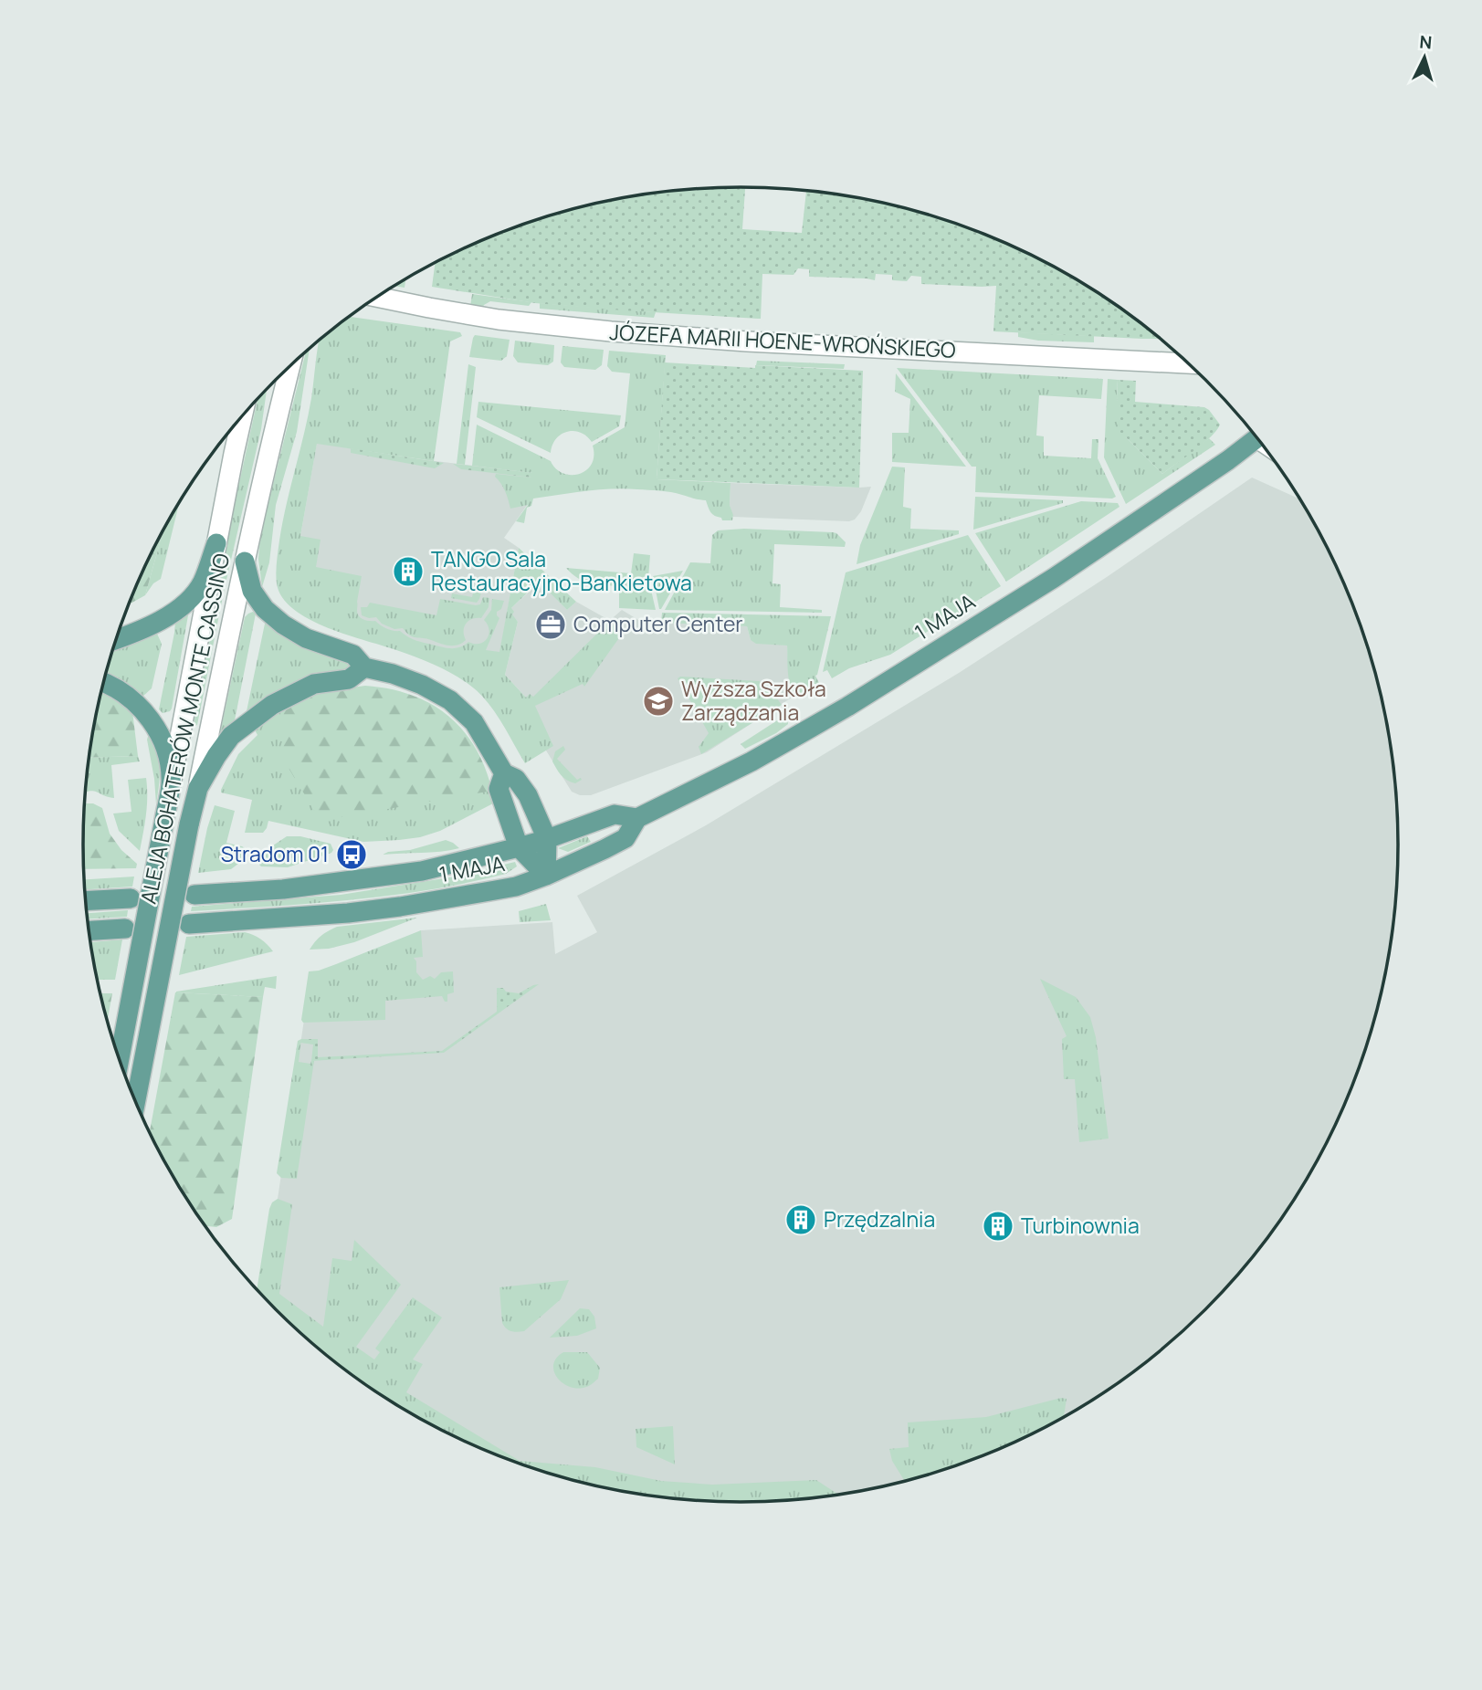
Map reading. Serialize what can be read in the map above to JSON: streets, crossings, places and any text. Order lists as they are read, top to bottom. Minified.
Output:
{"streets":{"main road":["1 MAJA","ALEJA BOHATERÓW MONTE CASSINO"],"street":["JÓZEFA MARII HOENE-WROŃSKIEGO"]},"places":{"building":["TANGO Sala Restauracyjno-Bankietowa","Przędzalnia","Turbinownia"],"office":["Computer Center"],"school or university":["Wyższa Szkoła Zarządzania"],"bus stop":["Stradom 01"]},"north":"top"}
